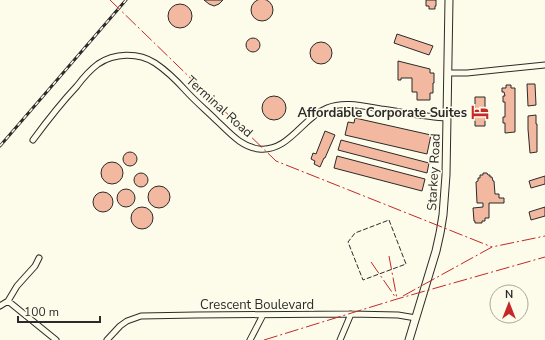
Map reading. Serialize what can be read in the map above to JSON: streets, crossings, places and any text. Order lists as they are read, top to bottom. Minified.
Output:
{"streets":{"main road":["Starkey Road"],"street":["Terminal Road","Crescent Boulevard"]},"crossings":[["Terminal Road","Starkey Road"],["Starkey Road","Crescent Boulevard"]],"places":{"hotel":["Affordable Corporate Suites"]},"scale_bar":"100 m","north":"top"}
